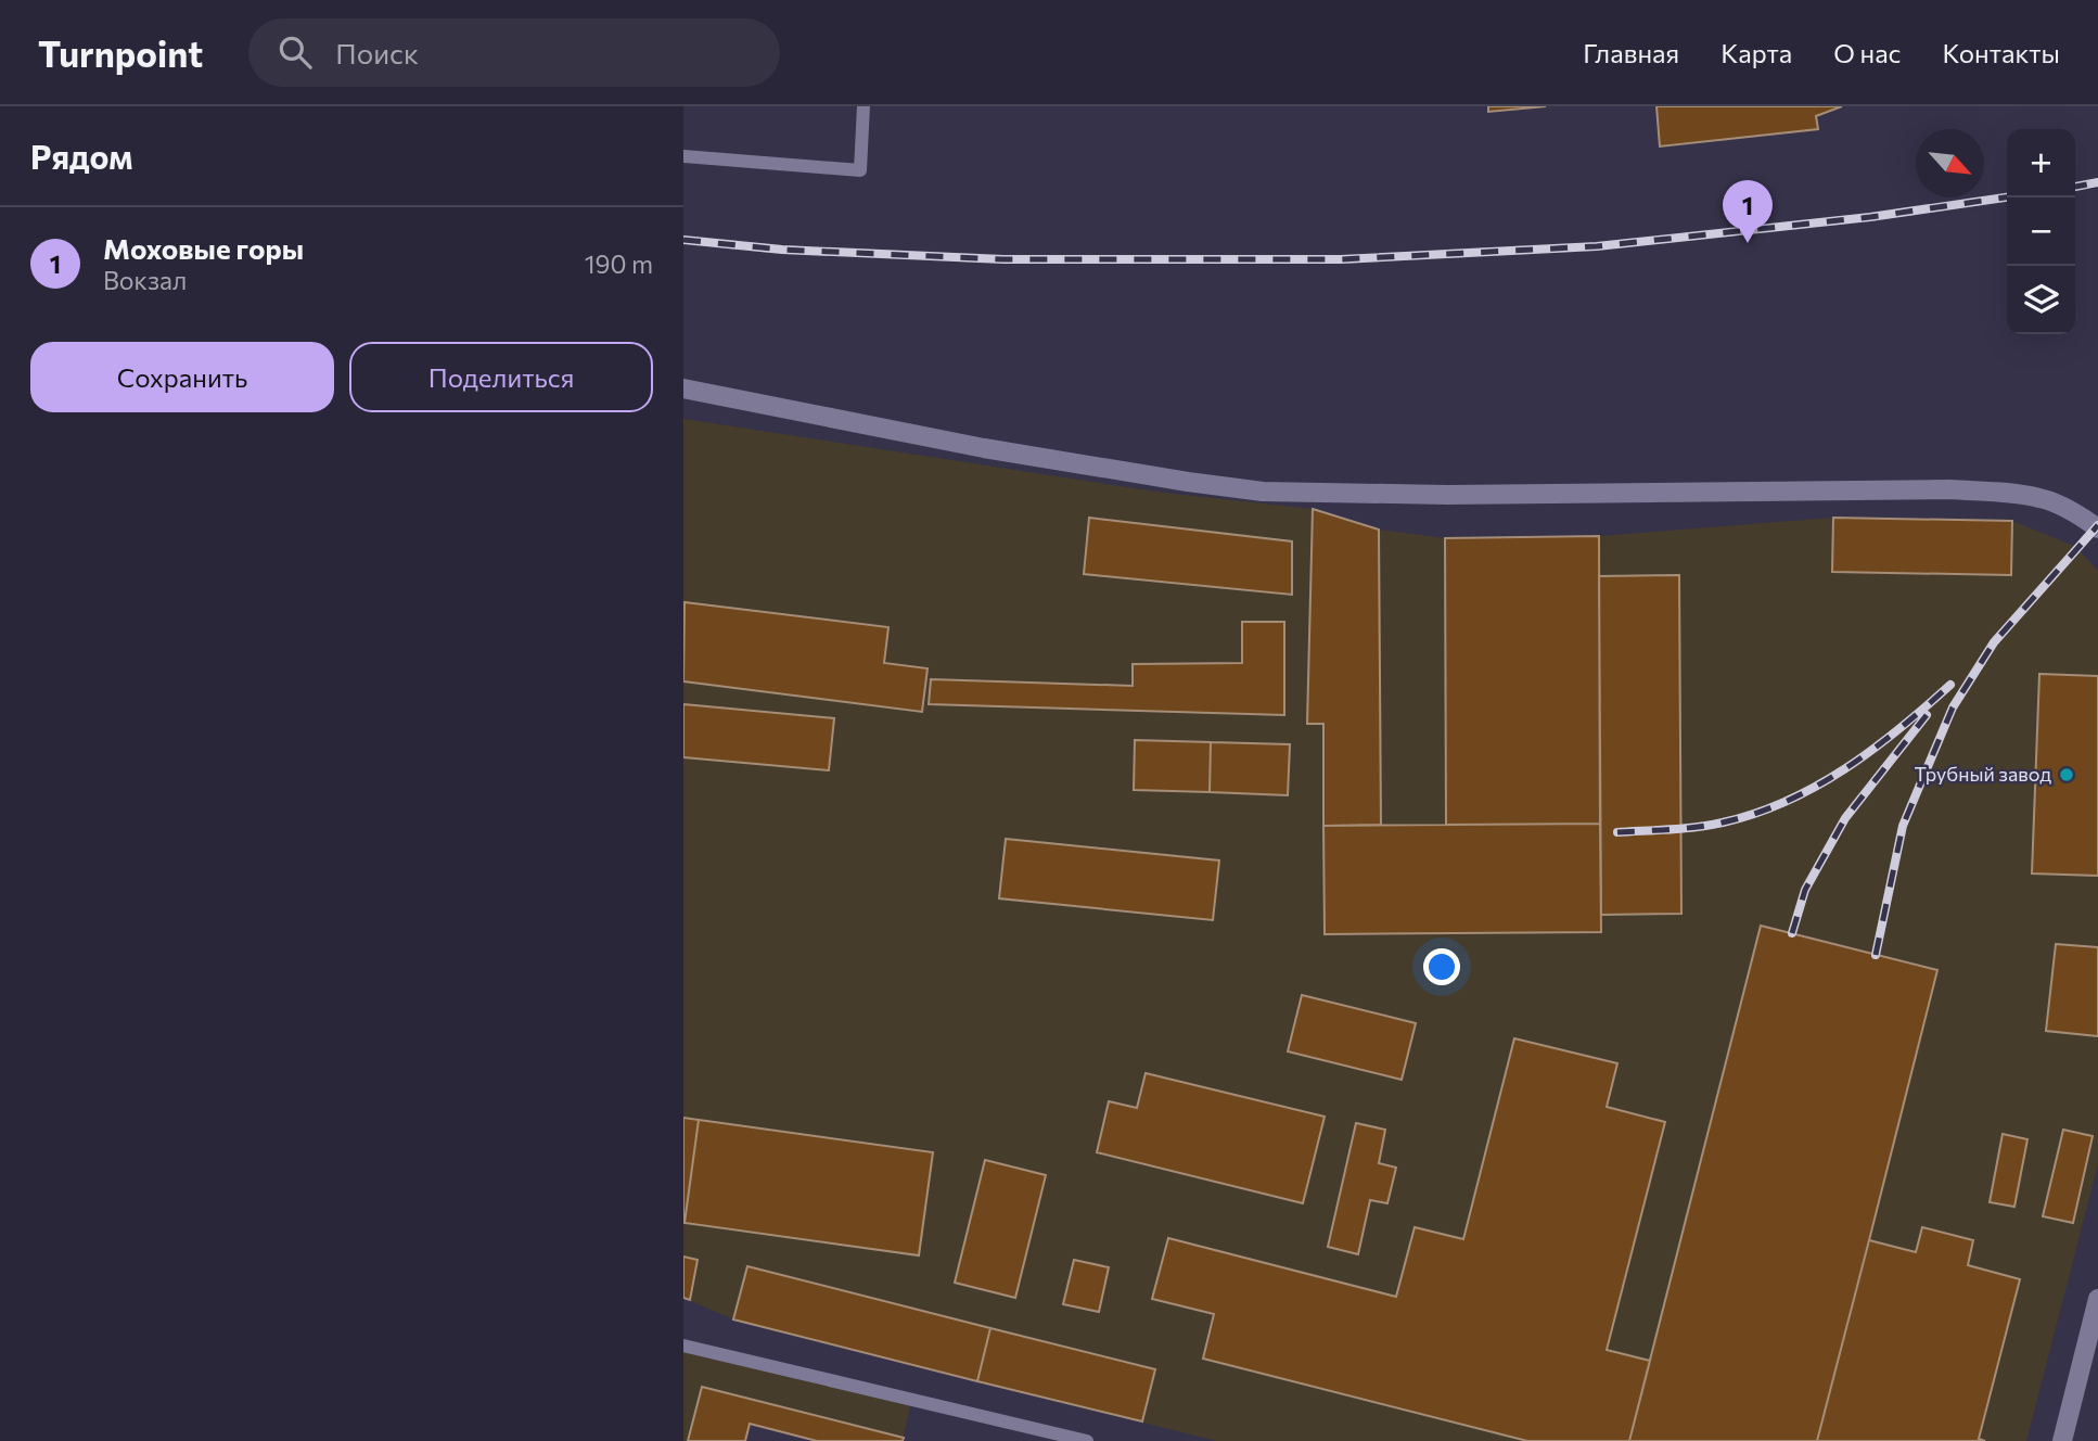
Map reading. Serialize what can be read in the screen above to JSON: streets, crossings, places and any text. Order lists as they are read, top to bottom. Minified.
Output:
{"places":["Трубный завод"],"north":"bottom right","page":{"header":"Turnpoint","search":"Поиск","nav":["Главная","Карта","О нас","Контакты"],"heading":"Рядом","map_buttons":["+","−"],"pins":"1","list":[{"mark":"1","name":"Моховые горы","note":"Вокзал","value":"190 m"}],"buttons":["Сохранить","Поделиться"]}}
